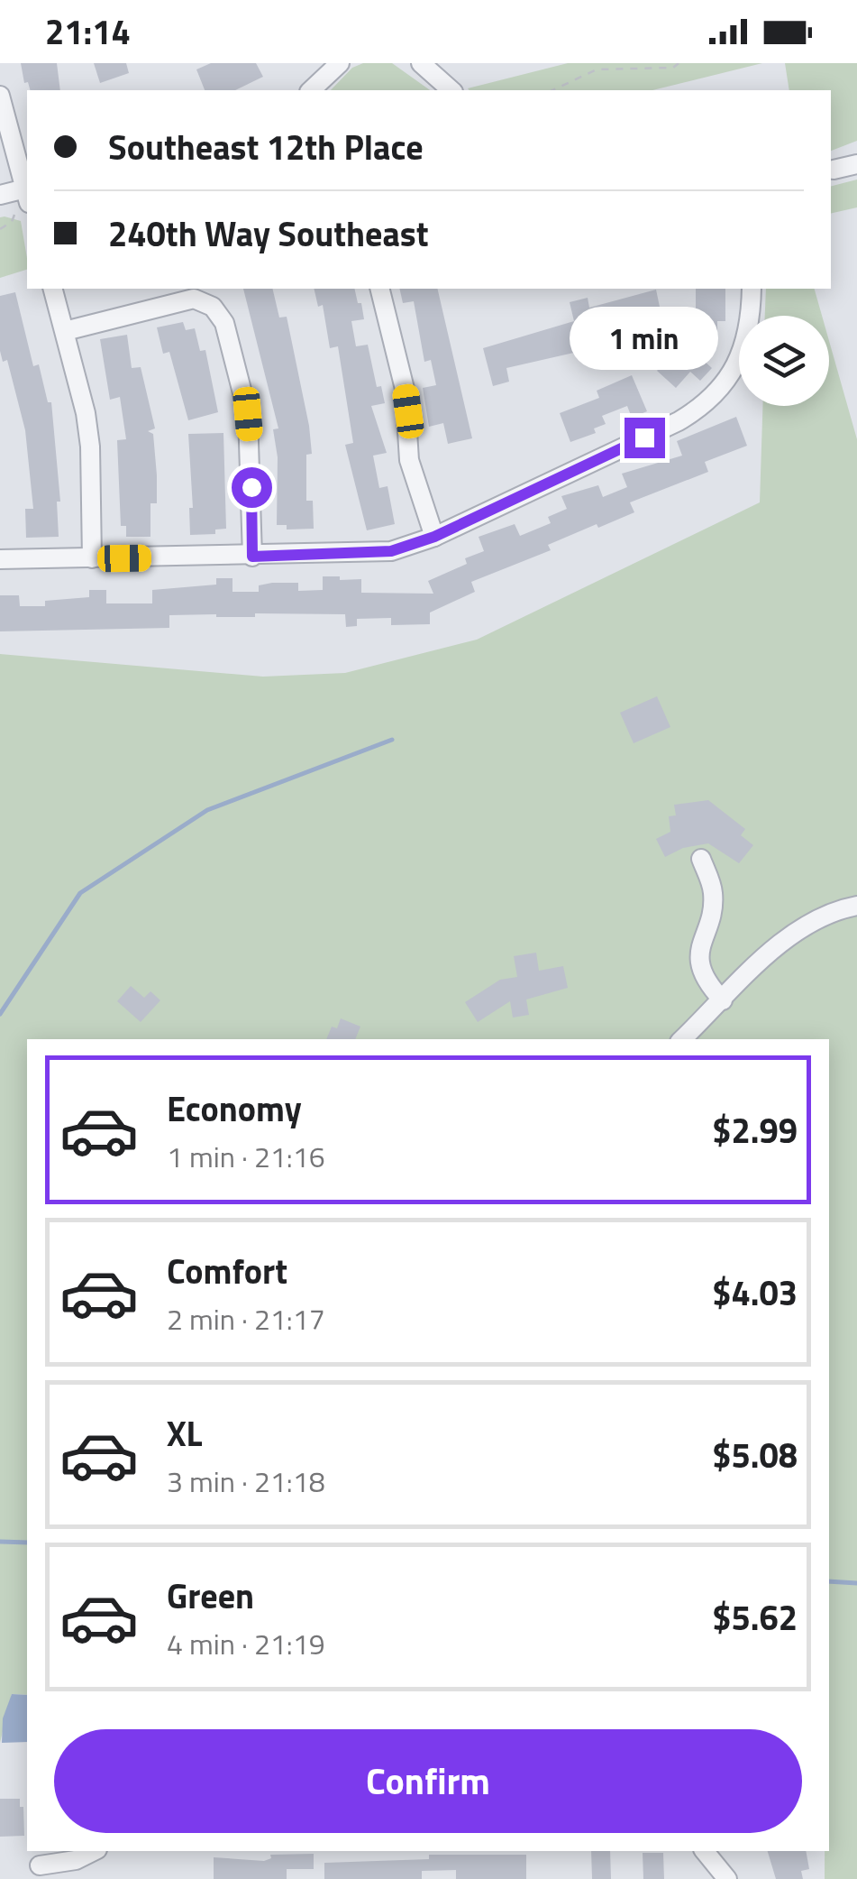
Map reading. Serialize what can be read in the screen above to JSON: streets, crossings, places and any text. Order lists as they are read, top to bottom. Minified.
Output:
{"page":{"status":"21:14","banner":["Southeast 12th Place","240th Way Southeast"],"bubble":"1 min","list":[{"name":"Economy","note":"1 min · 21:16","value":"$2.99"},{"name":"Comfort","note":"2 min · 21:17","value":"$4.03"},{"name":"XL","note":"3 min · 21:18","value":"$5.08"},{"name":"Green","note":"4 min · 21:19","value":"$5.62"}],"buttons":"Confirm"}}
